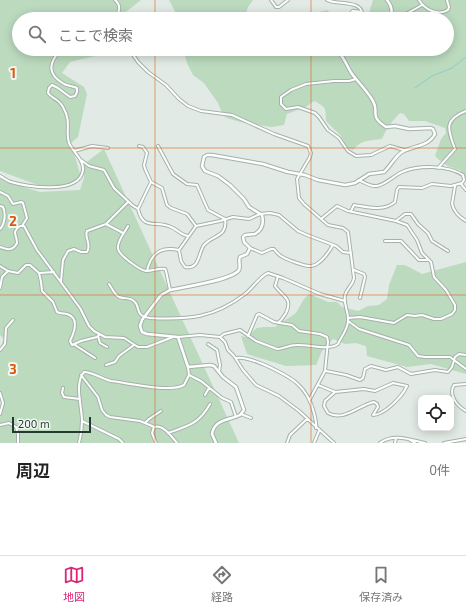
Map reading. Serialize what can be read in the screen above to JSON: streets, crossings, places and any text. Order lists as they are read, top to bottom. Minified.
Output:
{"scale_bar":"200 m","page":{"search":"ここで検索","scale":"200 m","heading":["周辺","0件"],"nav":["地図","経路","保存済み"]},"grid":{"rows":["1","2","3"]}}
